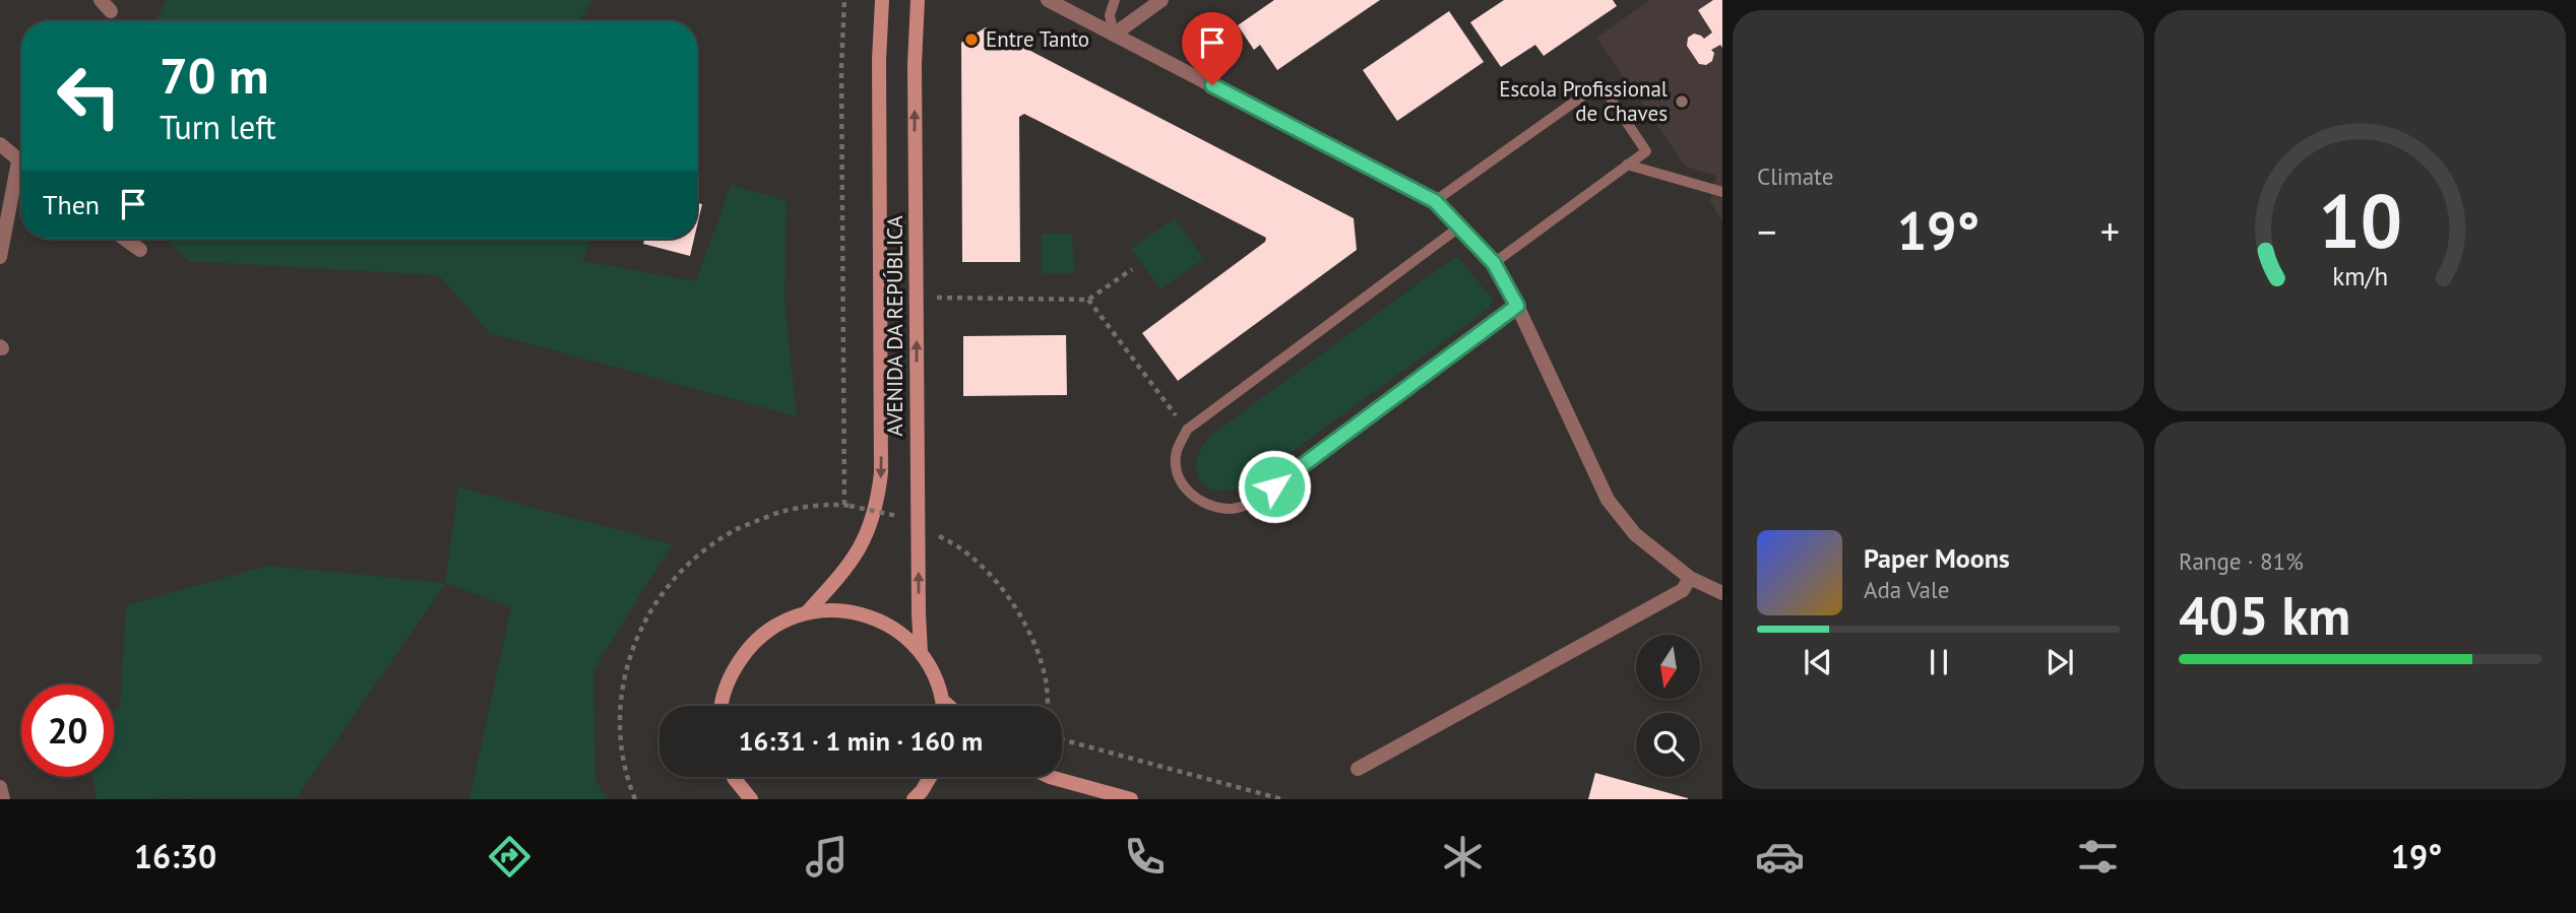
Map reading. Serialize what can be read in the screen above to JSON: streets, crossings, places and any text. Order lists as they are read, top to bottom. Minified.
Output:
{"streets":{"street":["AVENIDA DA REPÚBLICA"]},"places":["Entre Tanto","Escola Profissional de Chaves"],"north":"bottom","page":{"tile":["Climate",["Range · 81%","405 km"]],"turn":["70 m","Turn left"],"then":"Then","heat":["−","19°","+"],"song":["Paper Moons","Ada Vale"],"limit":"20","trip":"16:31 · 1 min · 160 m","tabs":["16:30","19°"],"gauge":["10","km/h"]}}
